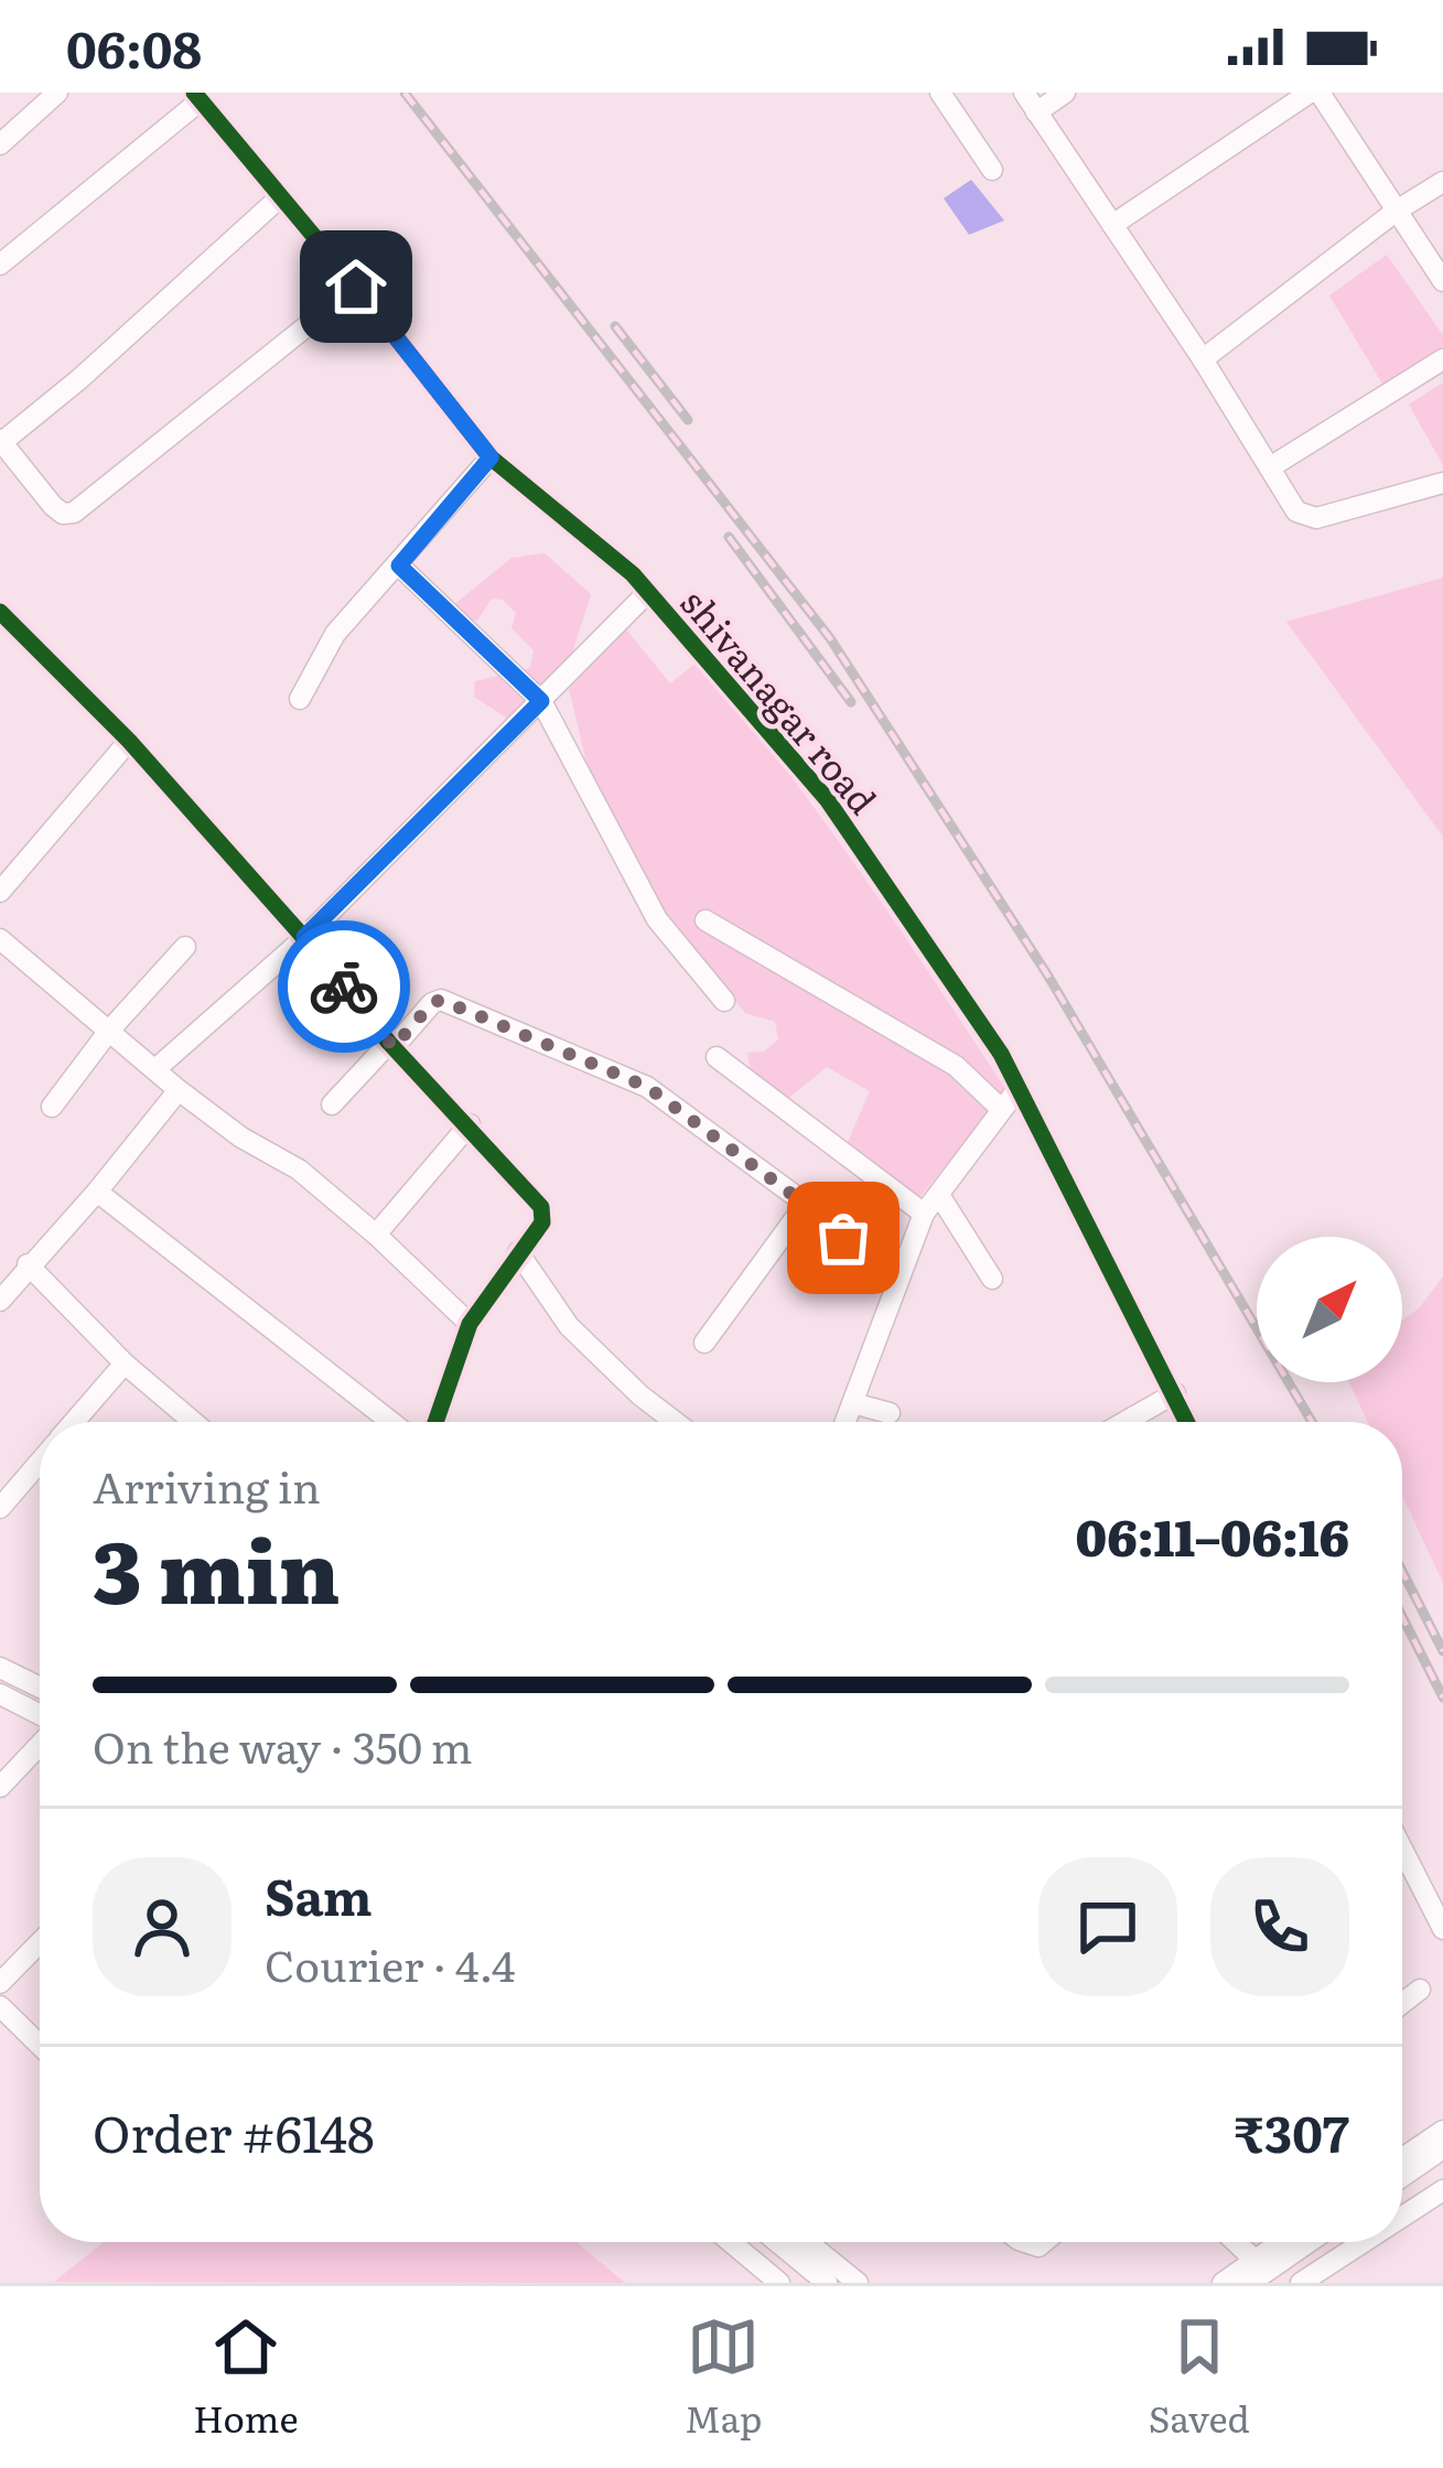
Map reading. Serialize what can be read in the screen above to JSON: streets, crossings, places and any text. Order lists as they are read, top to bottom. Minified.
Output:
{"streets":{"street":["shivanagar road"]},"north":"top right","page":{"status":"06:08","heading":["3 min","Arriving in","06:11–06:16"],"panel":["Sam","Courier · 4.4","Order #6148","₹307"],"bar":"On the way · 350 m","tabs":["Home","Map","Saved"]}}
